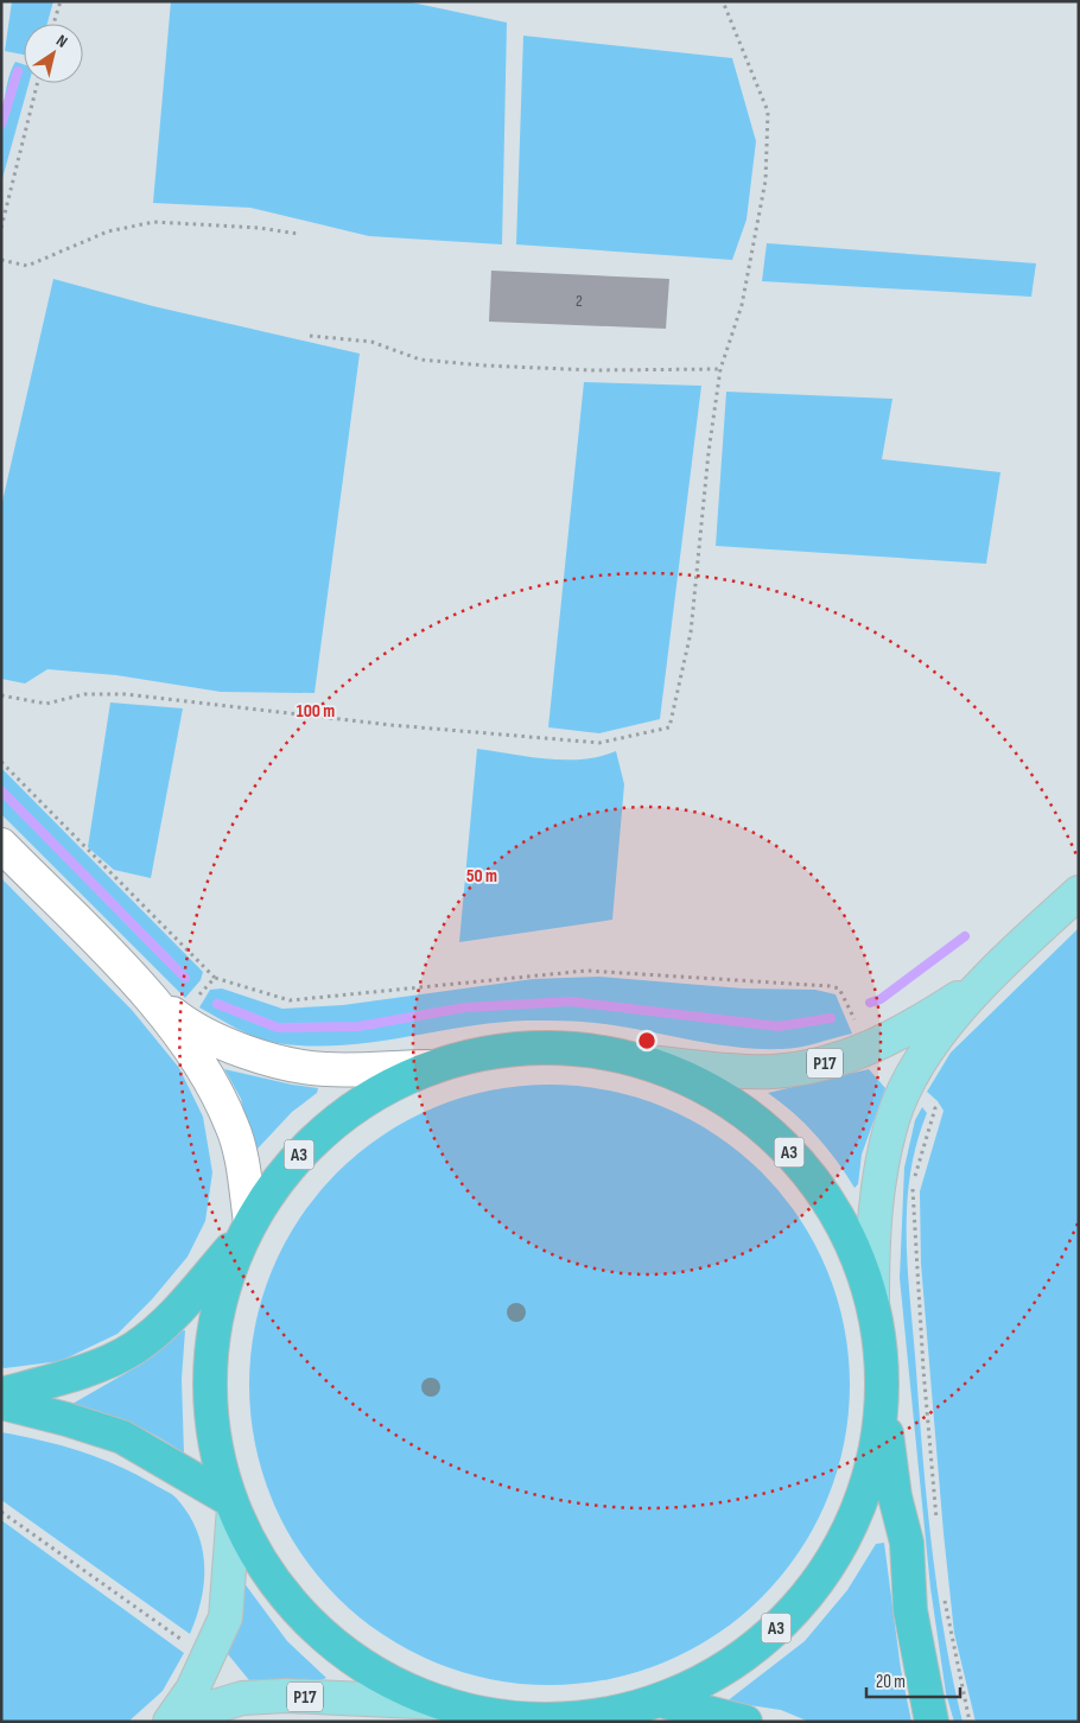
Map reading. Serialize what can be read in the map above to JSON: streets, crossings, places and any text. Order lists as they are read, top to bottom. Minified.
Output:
{"streets":{"highway":["A3"],"main road":["P17"]},"crossings":[["P17","A3"]],"house_numbers":["2"],"scale_bar":"20 m","north":"top right","rings":["100 m","50 m"]}
